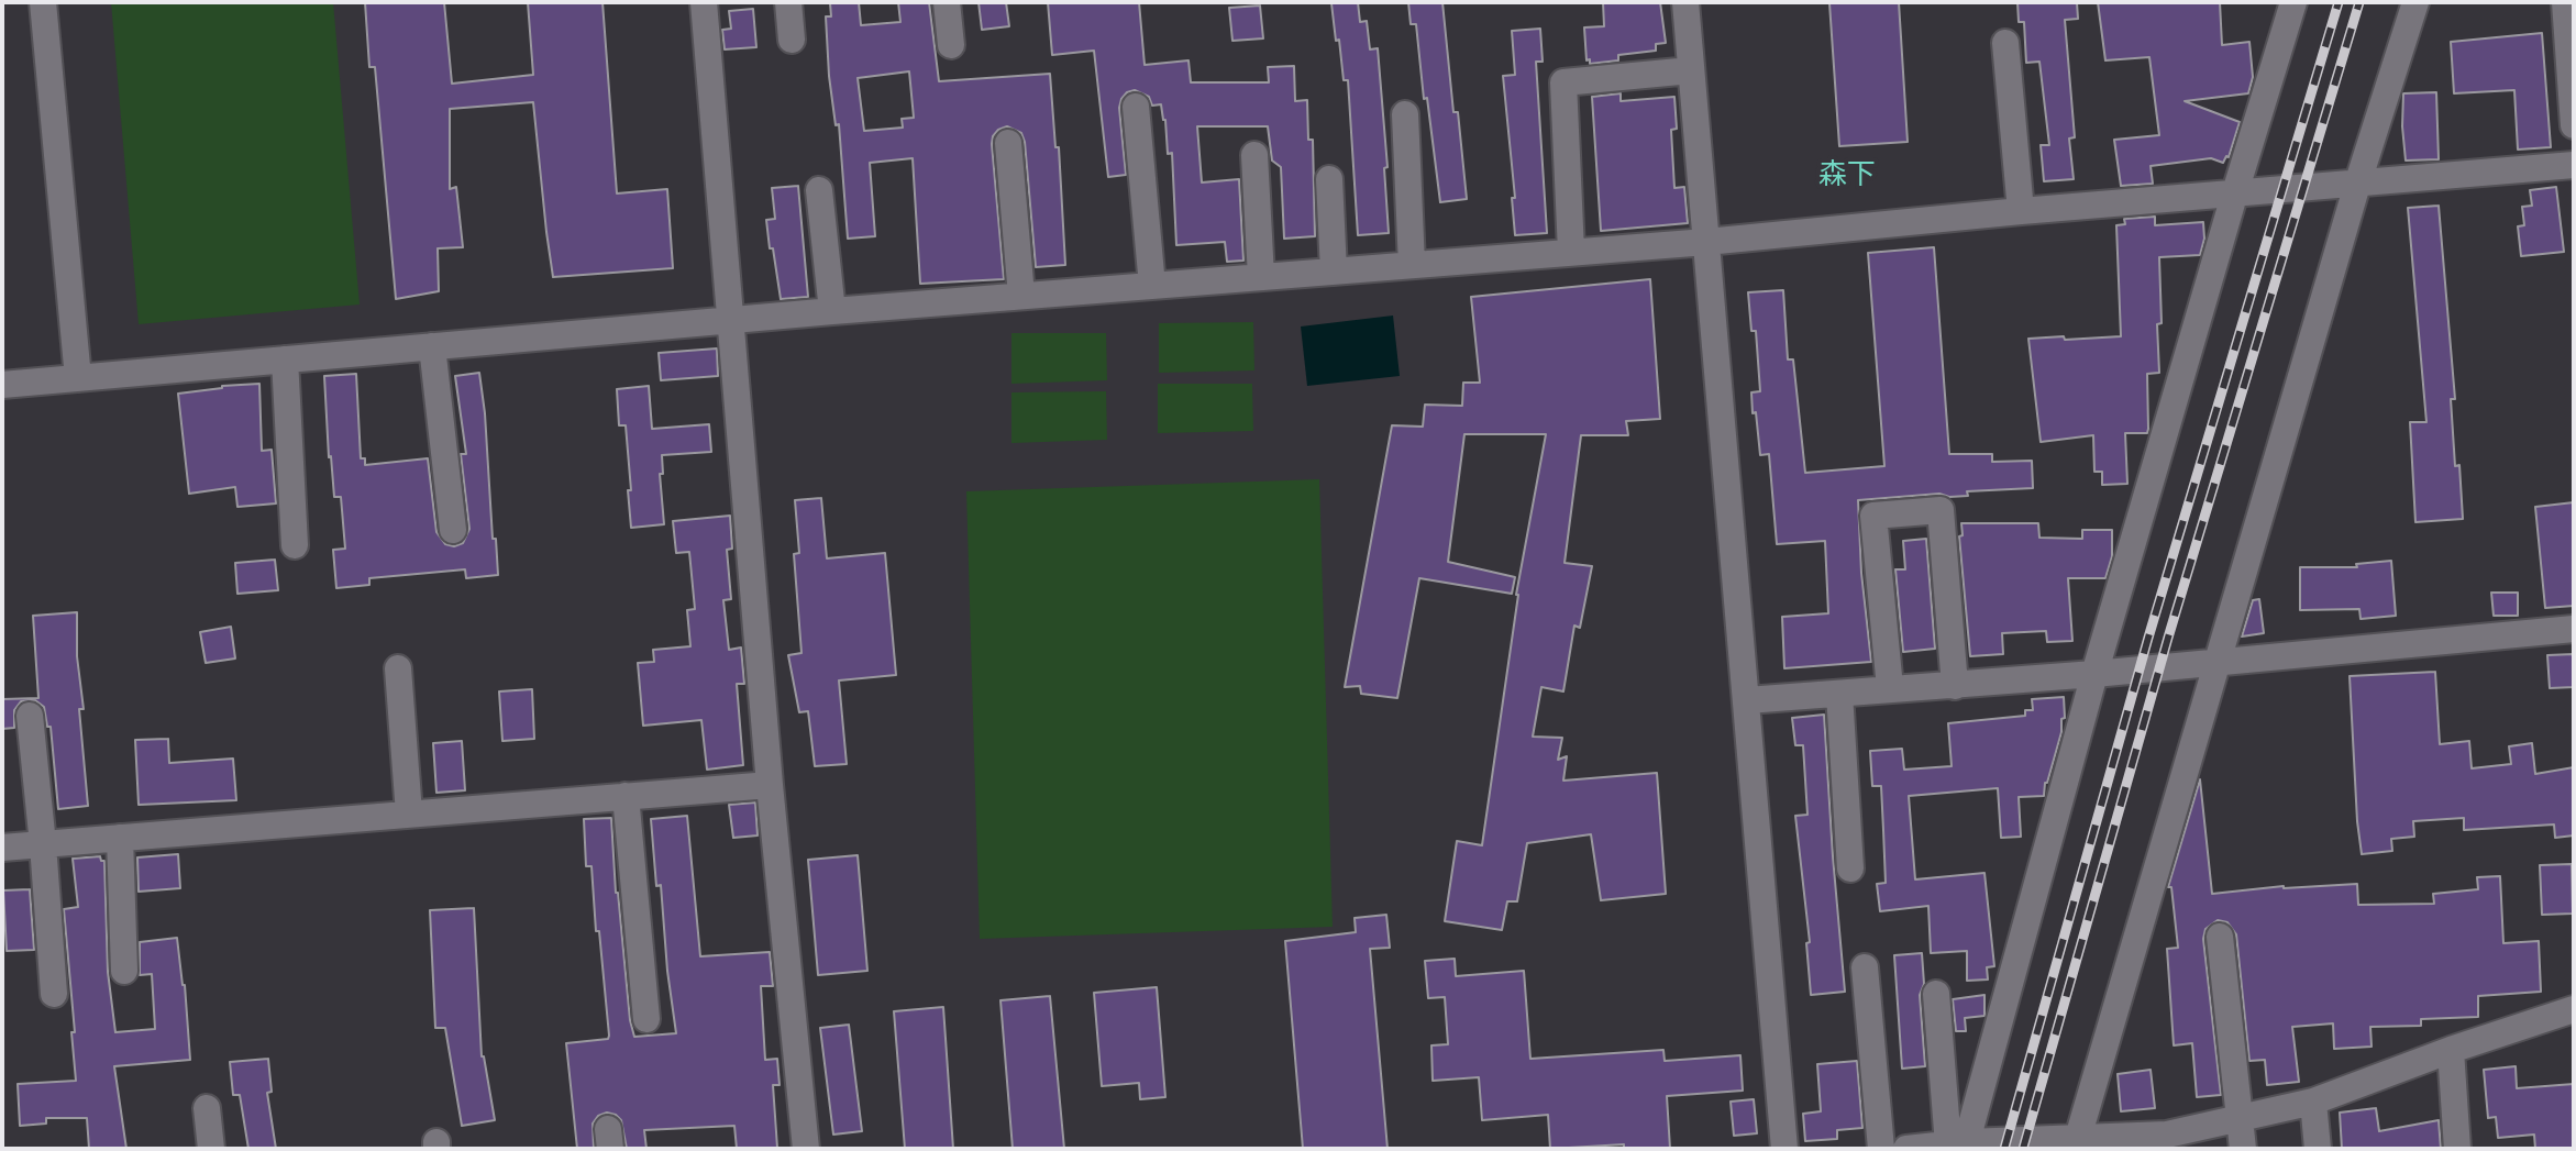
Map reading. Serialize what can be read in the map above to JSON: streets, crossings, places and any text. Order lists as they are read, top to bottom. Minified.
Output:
{"districts":["森下"]}
